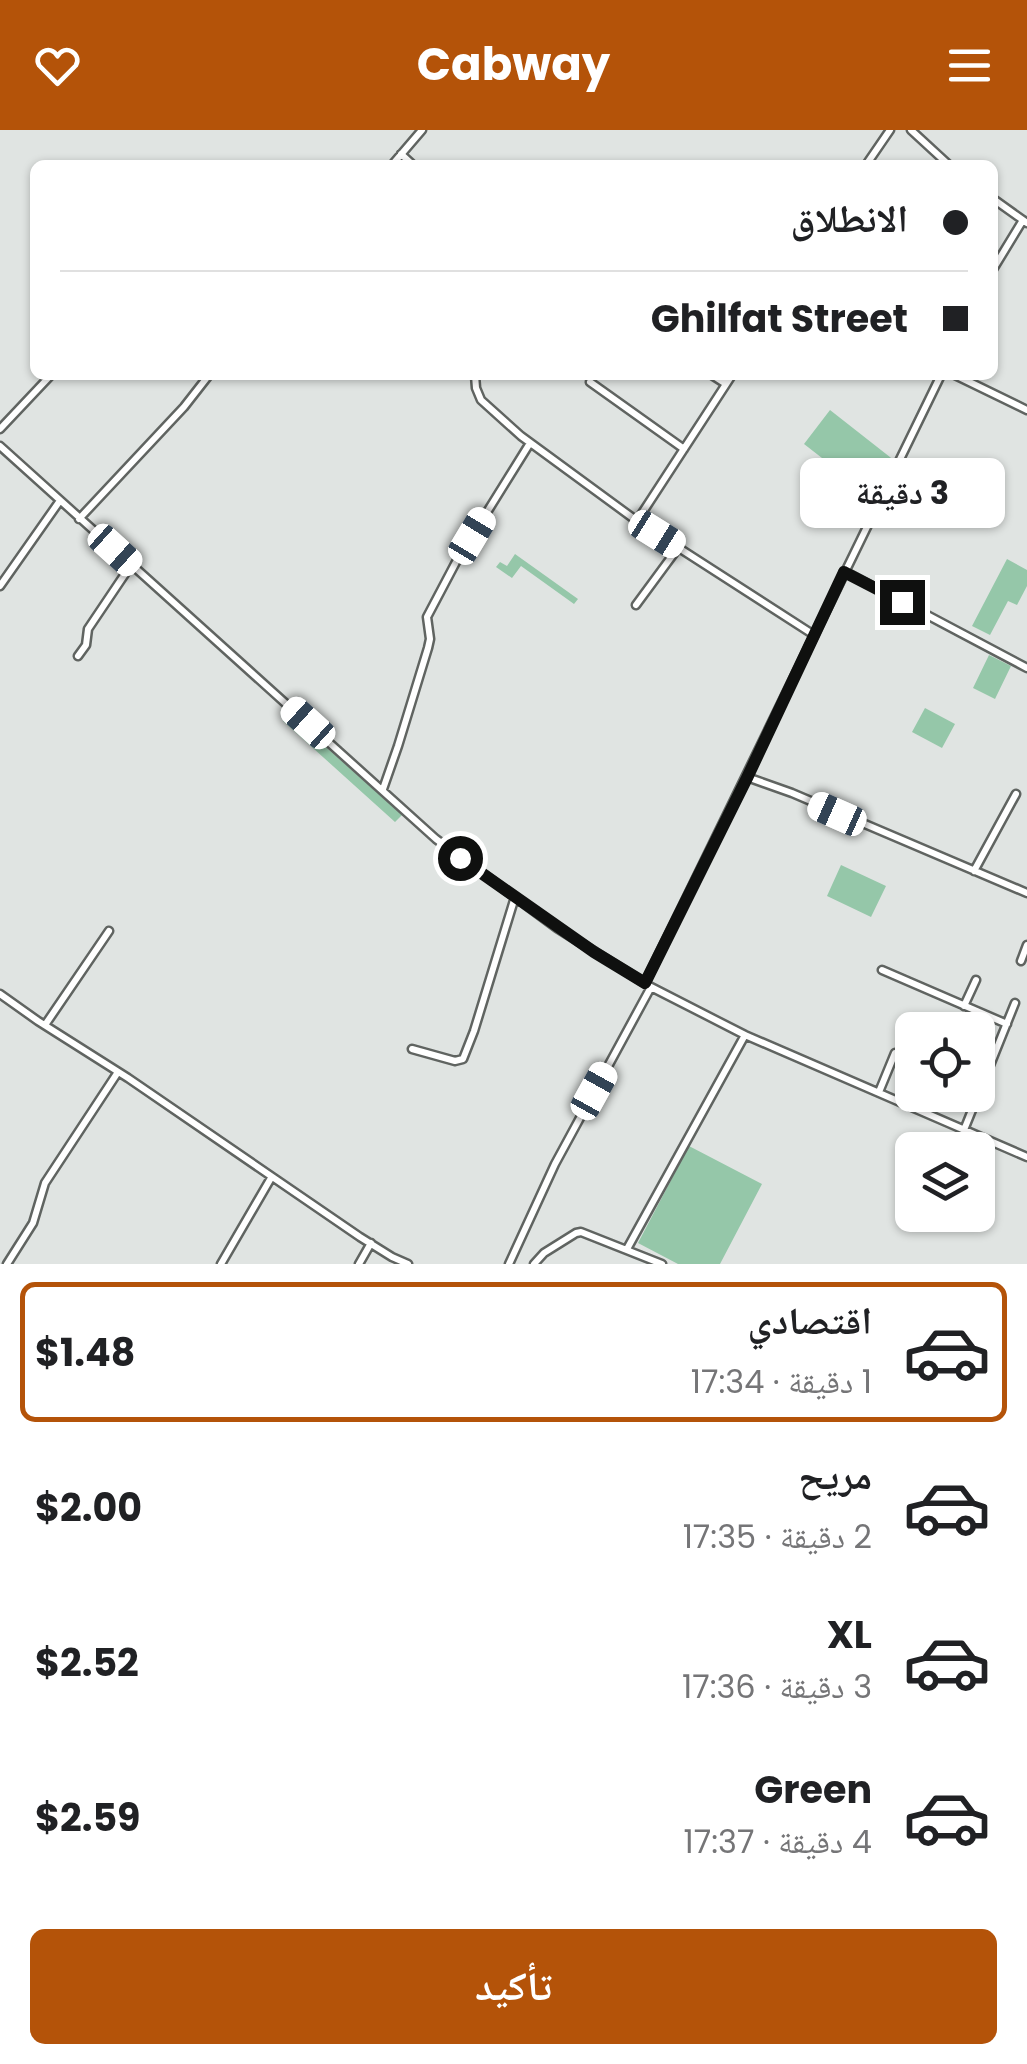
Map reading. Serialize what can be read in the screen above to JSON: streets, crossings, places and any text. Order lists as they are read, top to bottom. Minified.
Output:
{"page":{"header":"Cabway","banner":["الانطلاق","Ghilfat Street"],"bubble":"3 دقيقة","list":[{"name":"اقتصادي","note":"1 دقيقة · 17:34","value":"$1.48"},{"name":"مريح","note":"2 دقيقة · 17:35","value":"$2.00"},{"name":"XL","note":"3 دقيقة · 17:36","value":"$2.52"},{"name":"Green","note":"4 دقيقة · 17:37","value":"$2.59"}],"buttons":"تأكيد"}}
